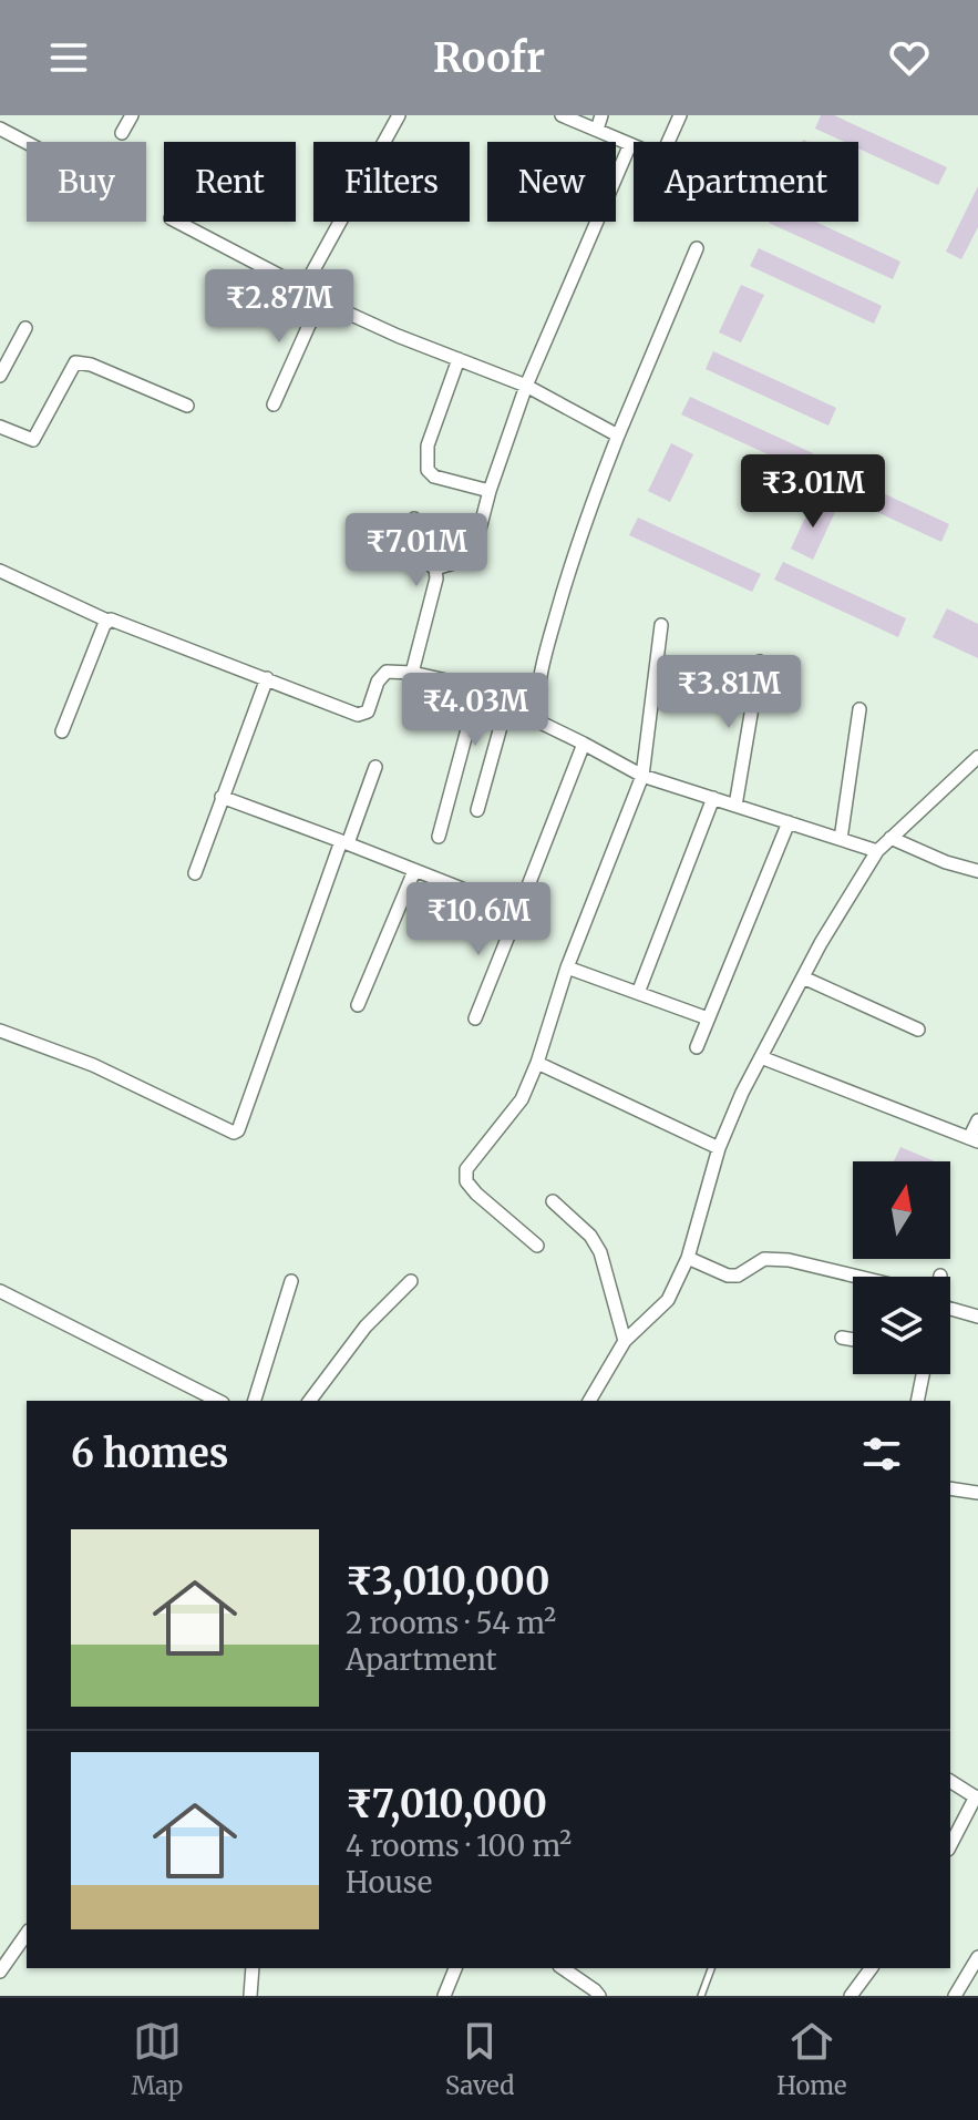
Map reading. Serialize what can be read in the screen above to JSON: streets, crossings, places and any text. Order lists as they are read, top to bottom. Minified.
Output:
{"north":"top","page":{"header":"Roofr","chip":["Buy","Rent","Filters","New","Apartment"],"price":["₹2.87M","₹3.01M","₹7.01M","₹3.81M","₹4.03M","₹10.6M"],"heading":"6 homes","list":[{"name":"₹3,010,000","note":"2 rooms · 54 m² · Apartment"},{"name":"₹7,010,000","note":"4 rooms · 100 m² · House"}],"tabs":["Map","Saved","Home"]}}
